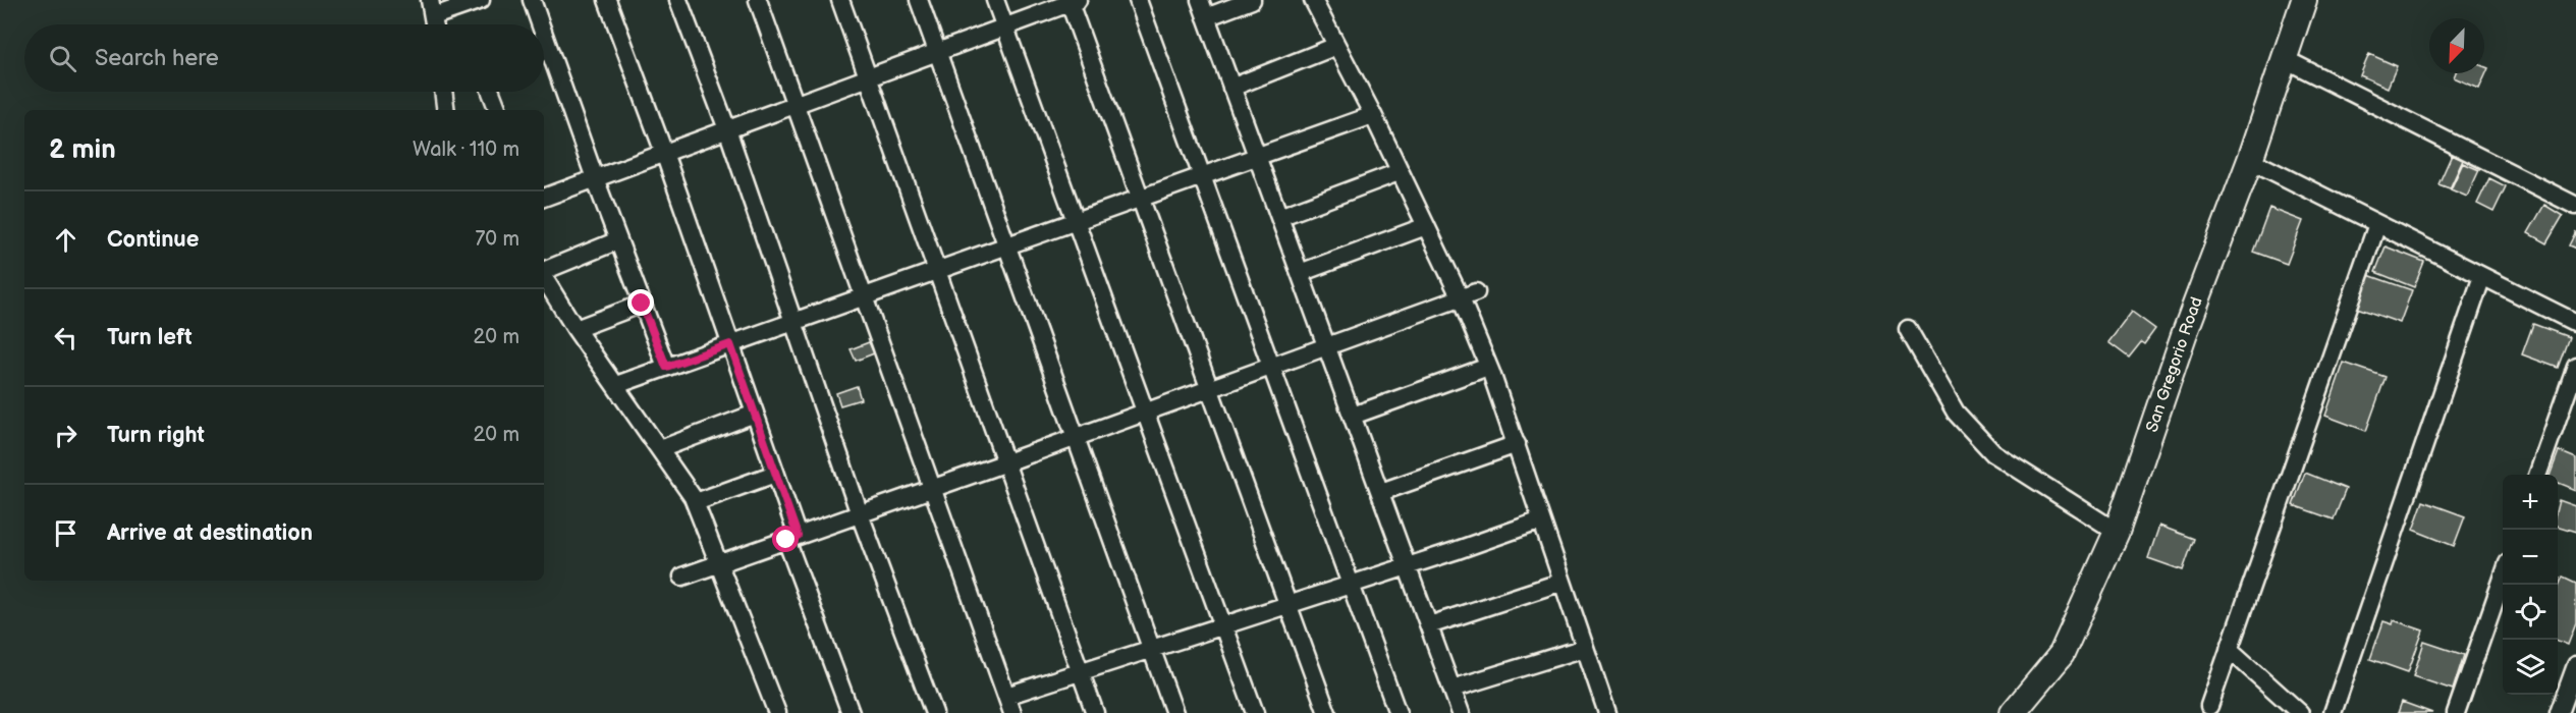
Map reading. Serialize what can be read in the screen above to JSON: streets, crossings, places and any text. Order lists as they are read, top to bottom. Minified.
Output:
{"streets":{"street":["San Gregorio Road"]},"north":"bottom left","page":{"search":"Search here","heading":["2 min","Walk · 110 m"],"list":[["Continue","70 m"],["Turn left","20 m"],["Turn right","20 m"],"Arrive at destination"],"map_buttons":["+","−"]}}
